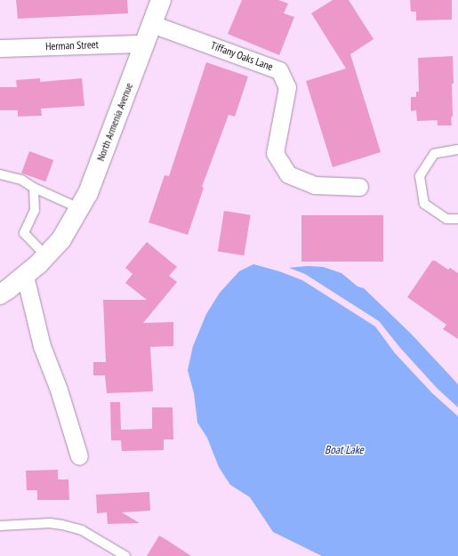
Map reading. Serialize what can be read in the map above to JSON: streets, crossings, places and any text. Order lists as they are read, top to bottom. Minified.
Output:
{"streets":{"main road":["North Armenia Avenue"],"street":["Herman Street","Tiffany Oaks Lane"]},"crossings":[["Herman Street","North Armenia Avenue"],["Tiffany Oaks Lane","North Armenia Avenue"]],"water":["Boat Lake"]}
